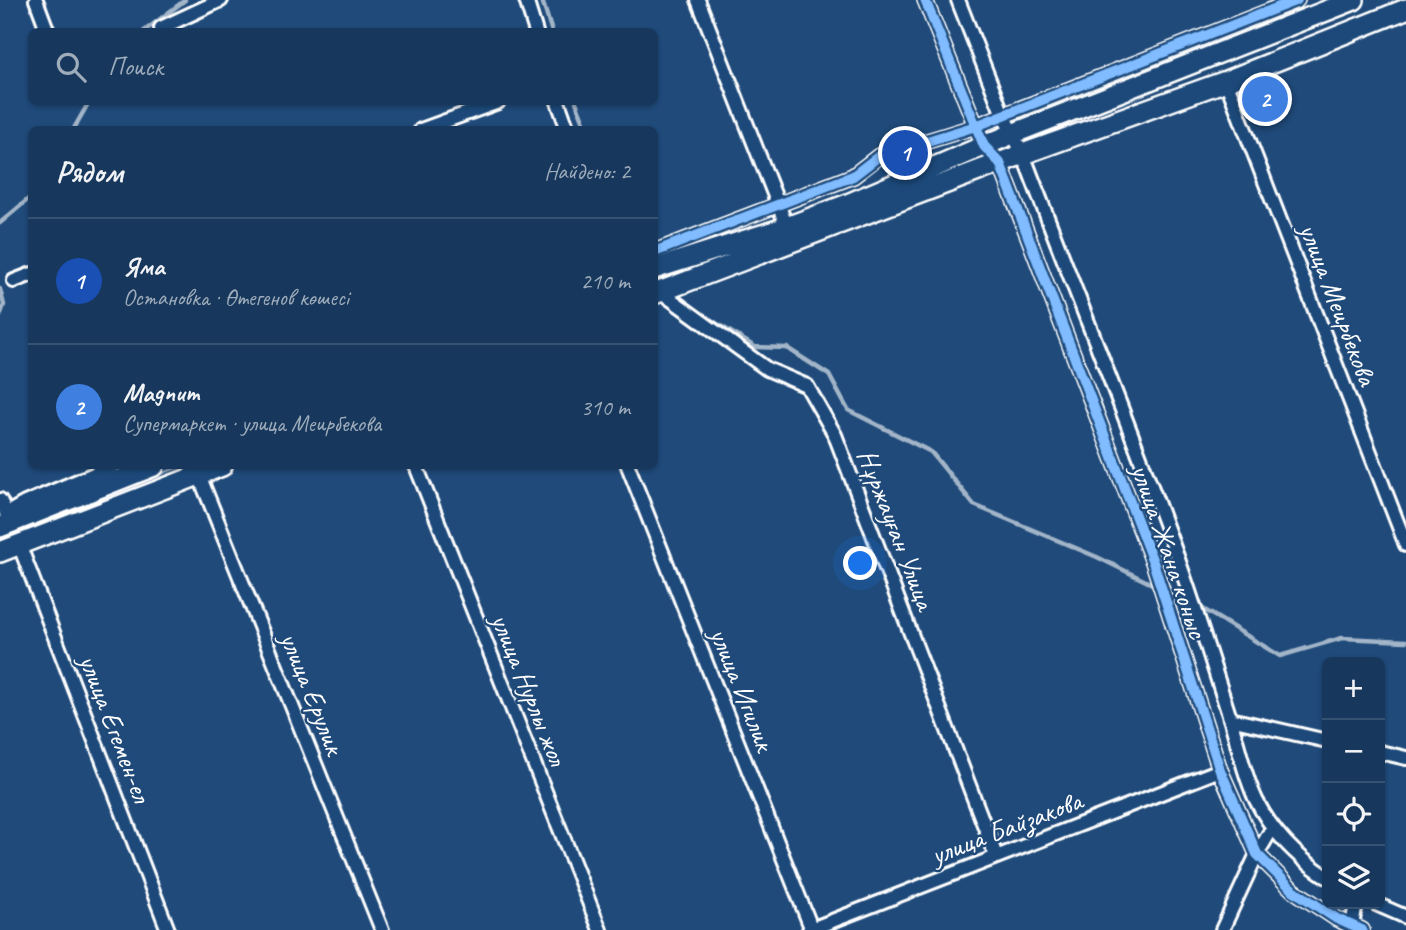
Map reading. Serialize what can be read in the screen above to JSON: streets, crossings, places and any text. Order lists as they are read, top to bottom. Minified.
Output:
{"streets":{"street":["улица Меирбекова","Нұржауған Улица","улица Жана коныс","улица Нурлы жол","улица Игилик","улица Ерулик","улица Егемен-ел","улица Байзакова"]},"crossings":[["Нұржауған Улица","улица Байзакова"],["улица Жана коныс","улица Байзакова"],["улица Игилик","улица Байзакова"]],"page":{"search":"Поиск","pins":["2","1"],"heading":["Рядом","Найдено: 2"],"list":[{"mark":"1","name":"Яма","note":"Остановка · Өтегенов көшесі","value":"210 m"},{"mark":"2","name":"Magnum","note":"Супермаркет · улица Меирбекова","value":"310 m"}],"map_buttons":["+","−"]}}
